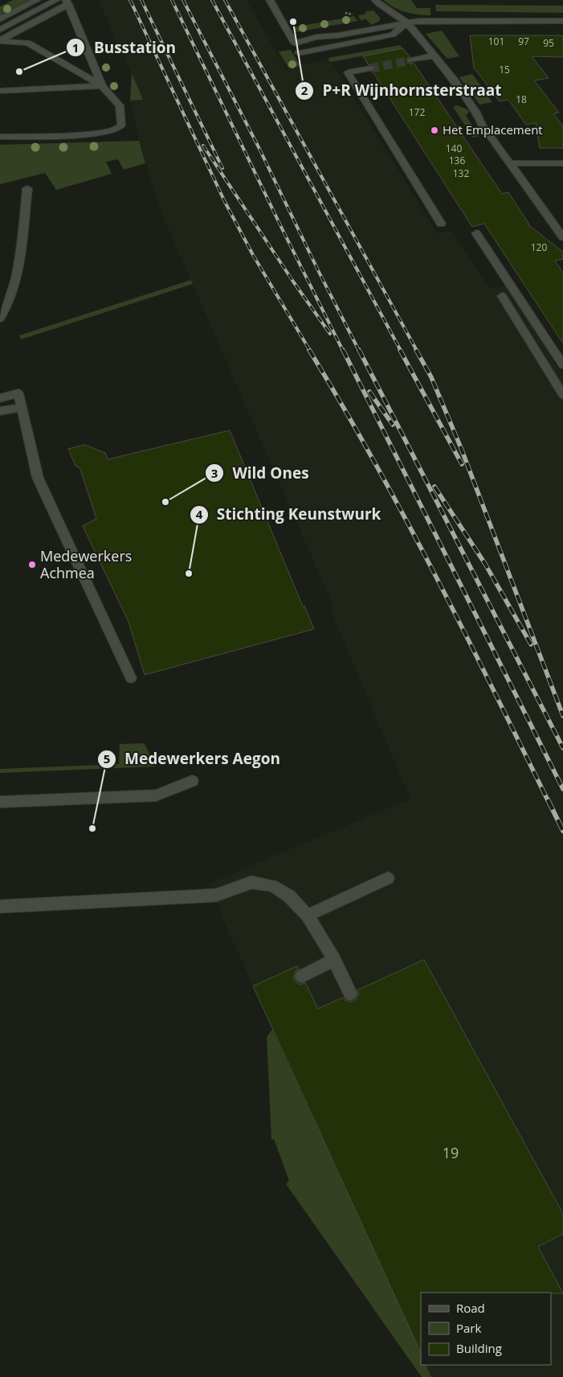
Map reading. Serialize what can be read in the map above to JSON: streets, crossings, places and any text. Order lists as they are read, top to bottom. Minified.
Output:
{"places":["P+R Wijnhornsterstraat","Busstation","Het Emplacement","Wild Ones","Medewerkers Achmea","Stichting Keunstwurk","Medewerkers Aegon"],"house_numbers":["101","97","95","15","18","172","140","136","132","120","19"],"legend":["Road","Park","Building"]}
